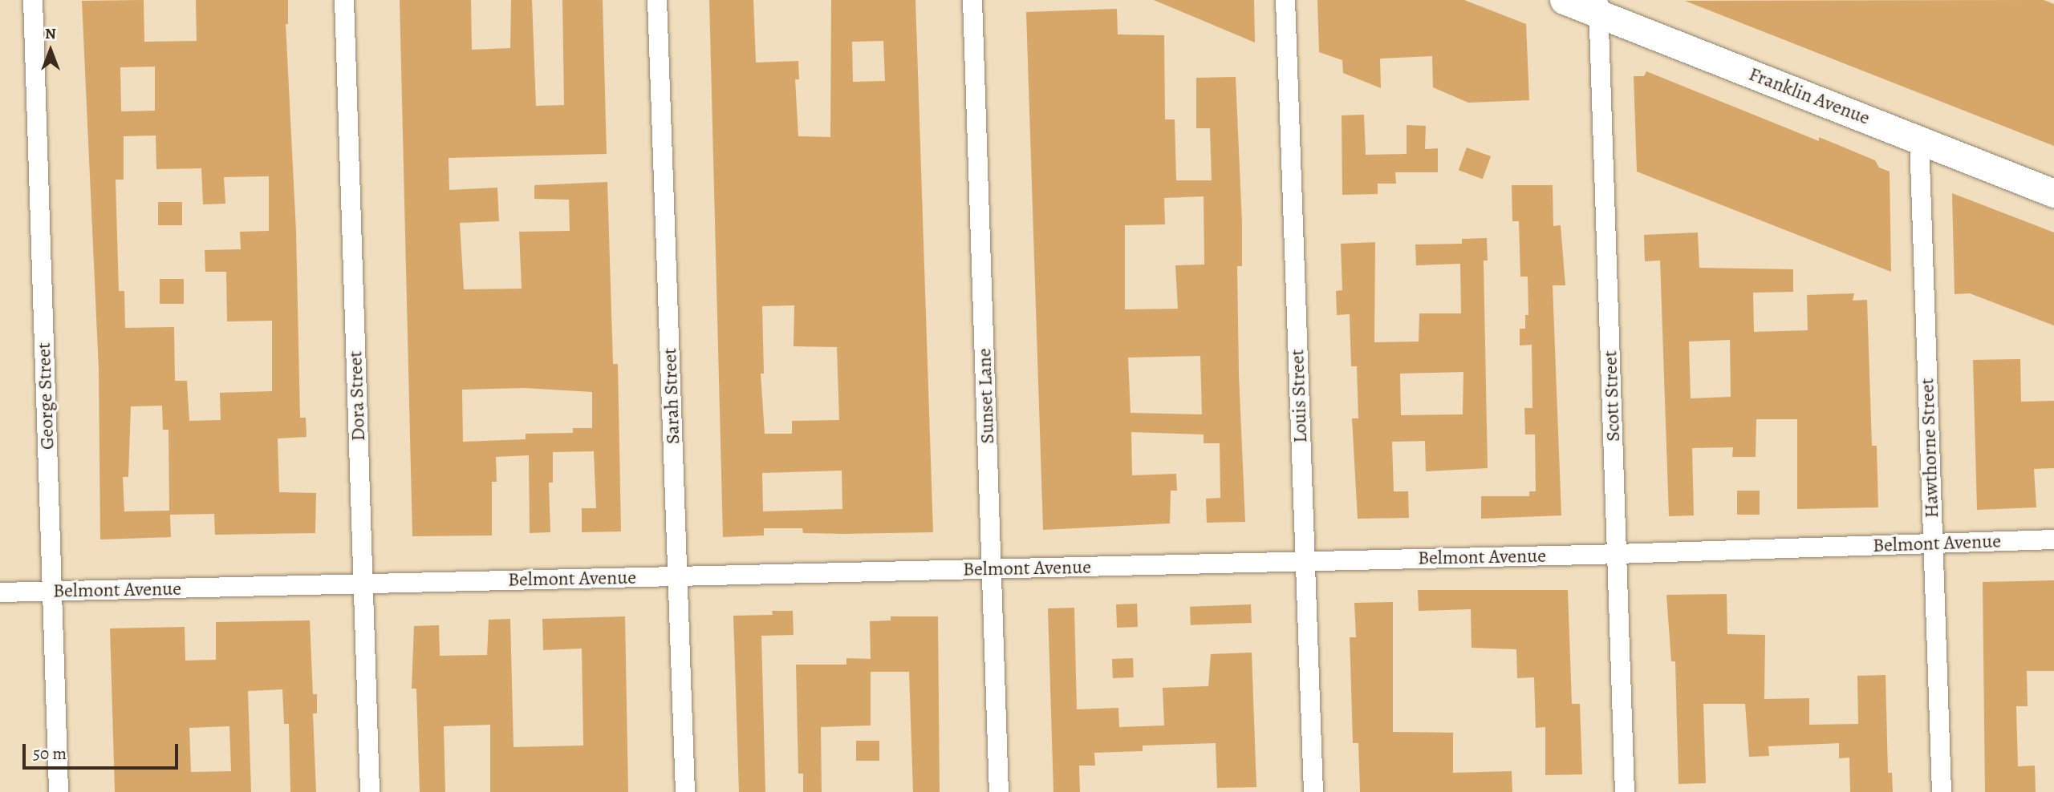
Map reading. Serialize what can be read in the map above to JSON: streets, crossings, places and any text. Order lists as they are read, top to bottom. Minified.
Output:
{"streets":{"main road":["Franklin Avenue"],"street":["George Street","Dora Street","Sarah Street","Sunset Lane","Louis Street","Scott Street","Hawthorne Street","Belmont Avenue"]},"crossings":[["Franklin Avenue","Scott Street"],["Franklin Avenue","Hawthorne Street"],["George Street","Belmont Avenue"],["Dora Street","Belmont Avenue"],["Sarah Street","Belmont Avenue"],["Sunset Lane","Belmont Avenue"],["Louis Street","Belmont Avenue"],["Scott Street","Belmont Avenue"],["Hawthorne Street","Belmont Avenue"]],"scale_bar":"50 m","north":"top"}
